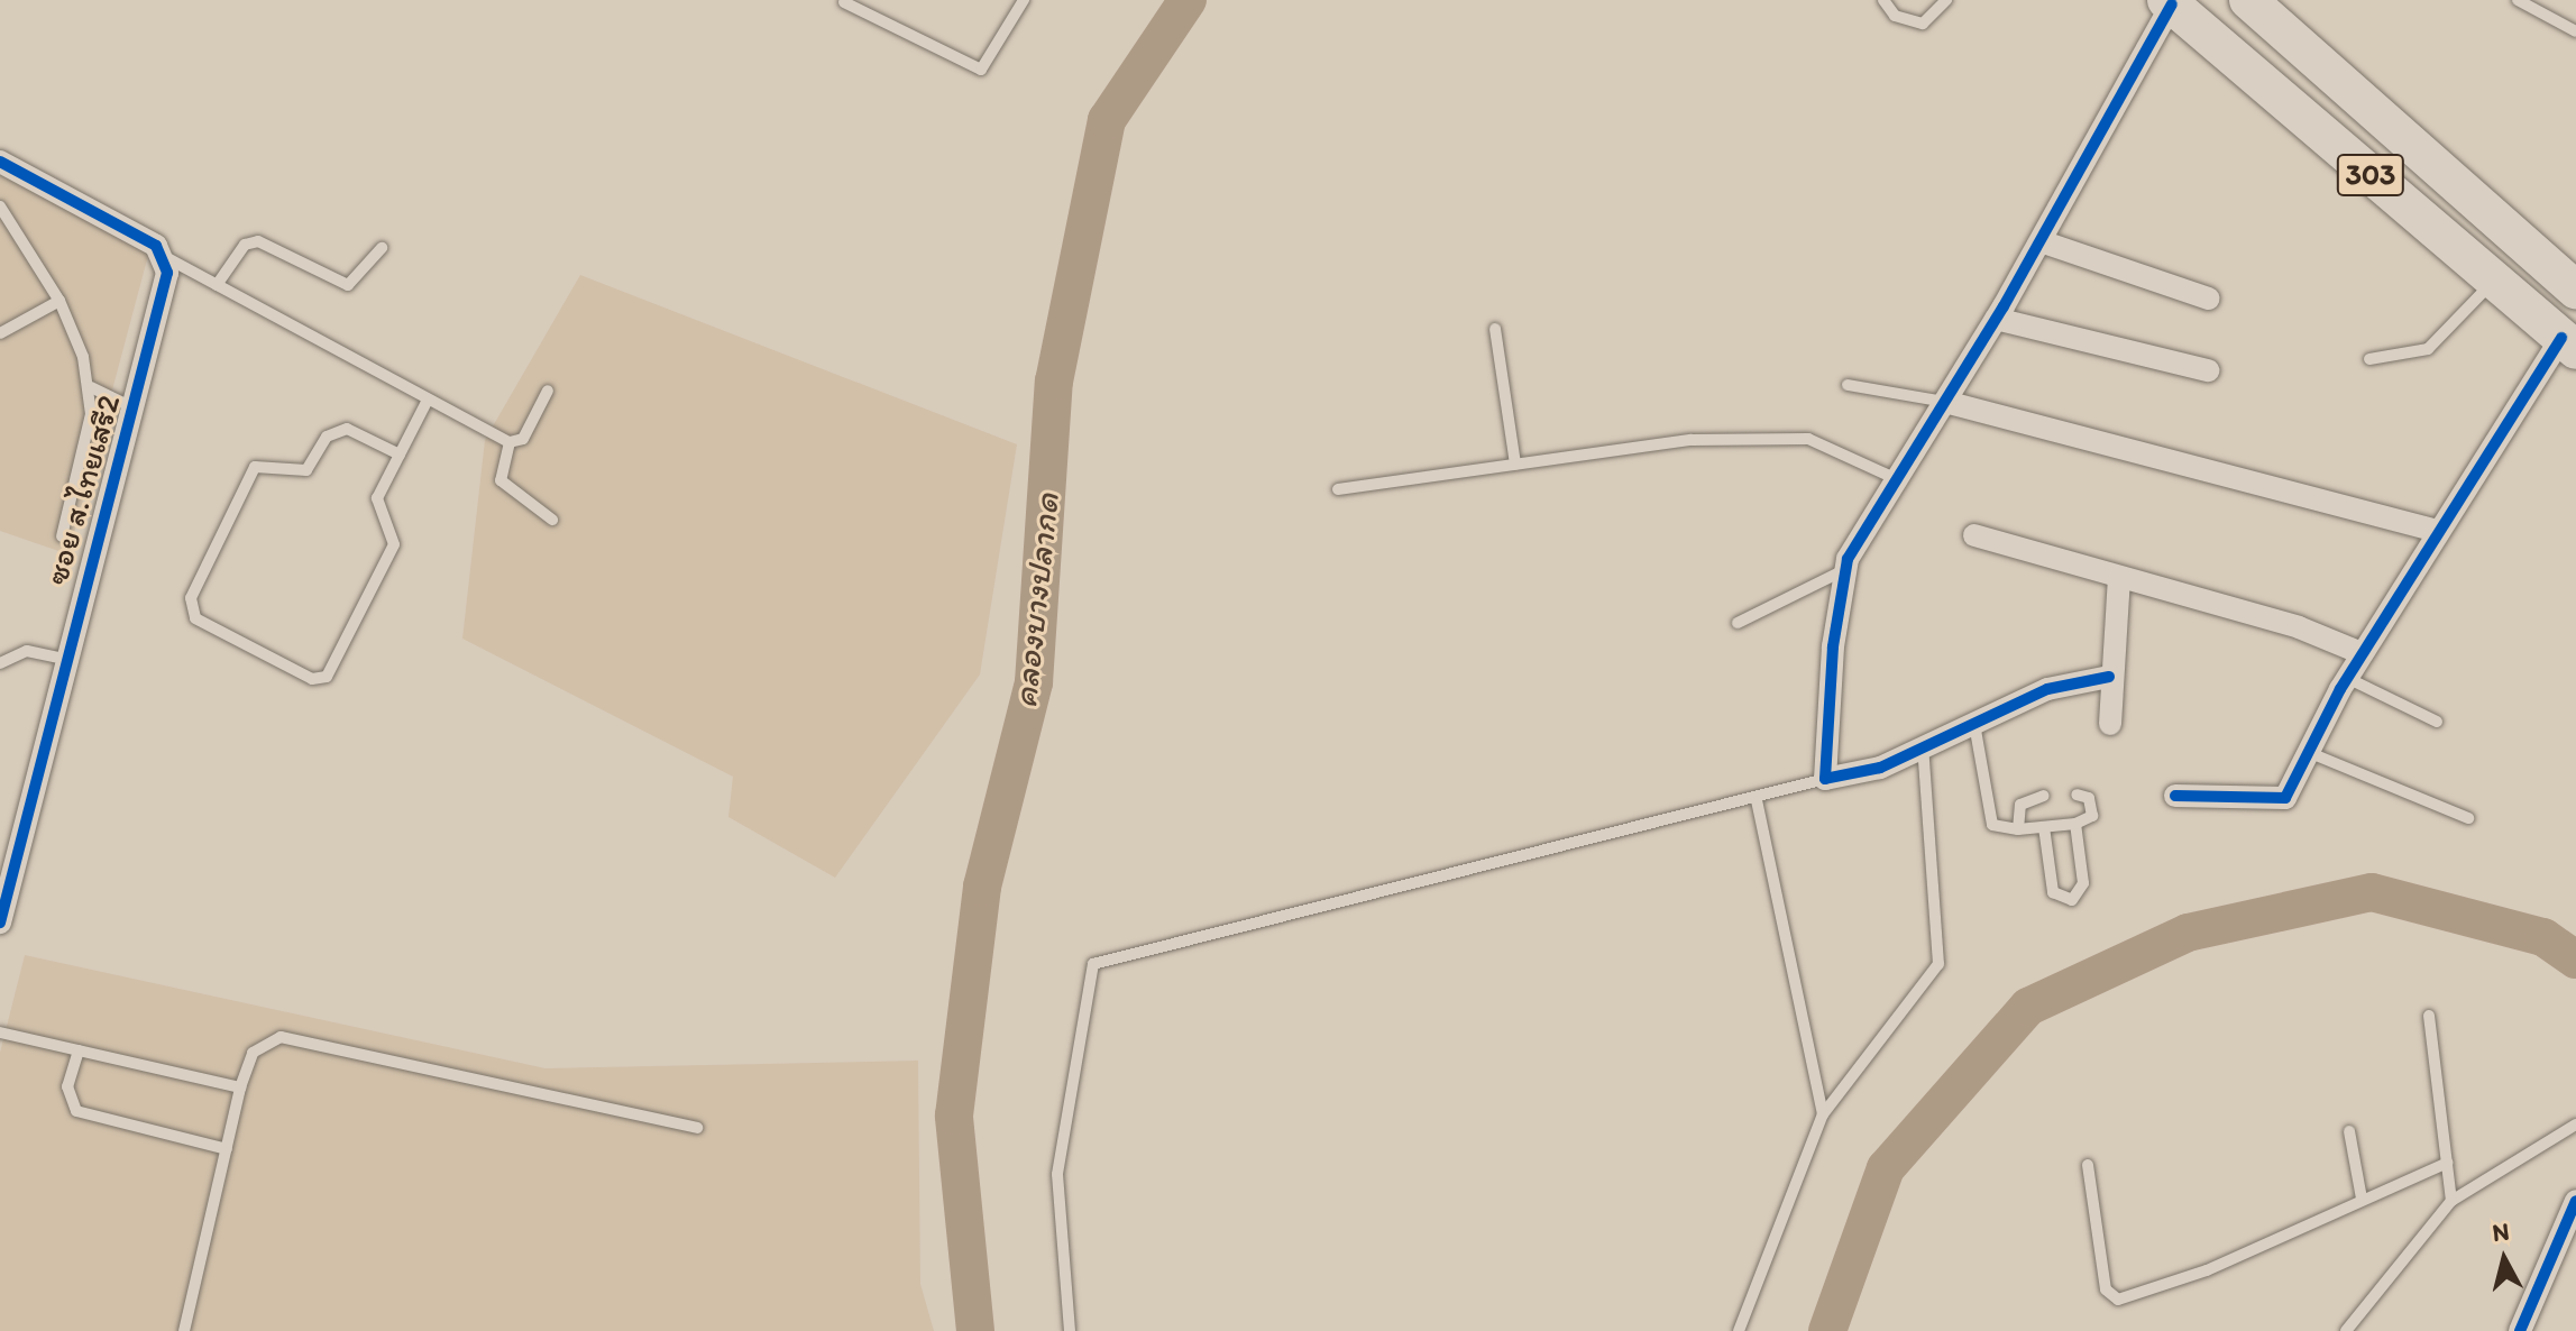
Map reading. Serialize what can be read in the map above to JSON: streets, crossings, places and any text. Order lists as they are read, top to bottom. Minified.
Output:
{"streets":{"main road":["303"],"street":["ซอย ส.ไทยเสรี2"]},"water":["คลองบางปลากด"],"north":"top"}
